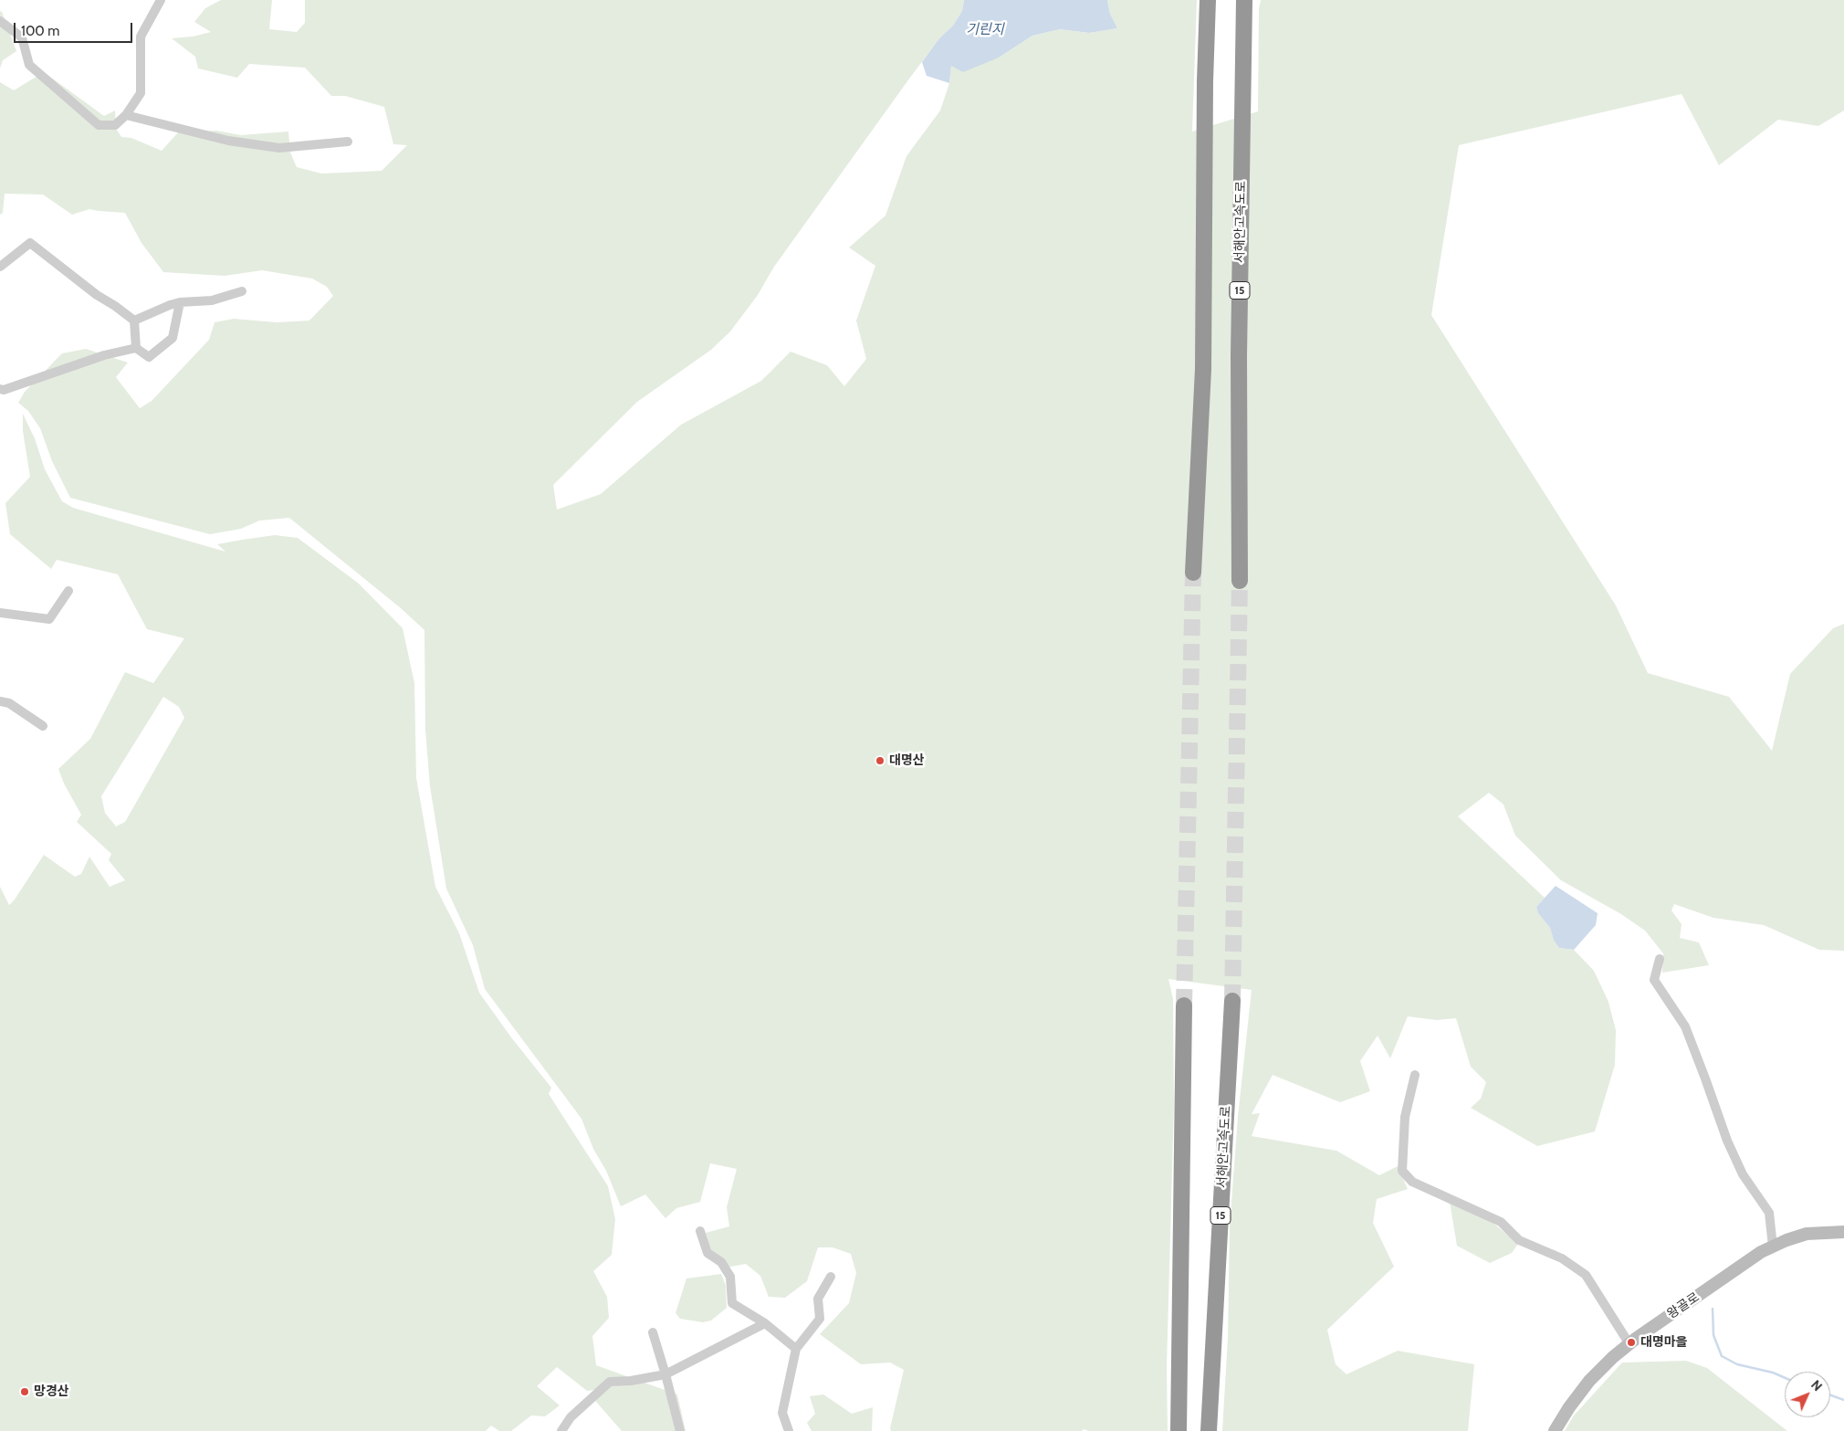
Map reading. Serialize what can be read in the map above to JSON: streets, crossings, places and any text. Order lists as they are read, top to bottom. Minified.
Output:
{"streets":{"highway":["서해안고속도로","15"],"main road":["왕골로"]},"water":["기린지"],"places":["대명산","대명마을","망경산"],"scale_bar":"100 m","north":"top right"}
